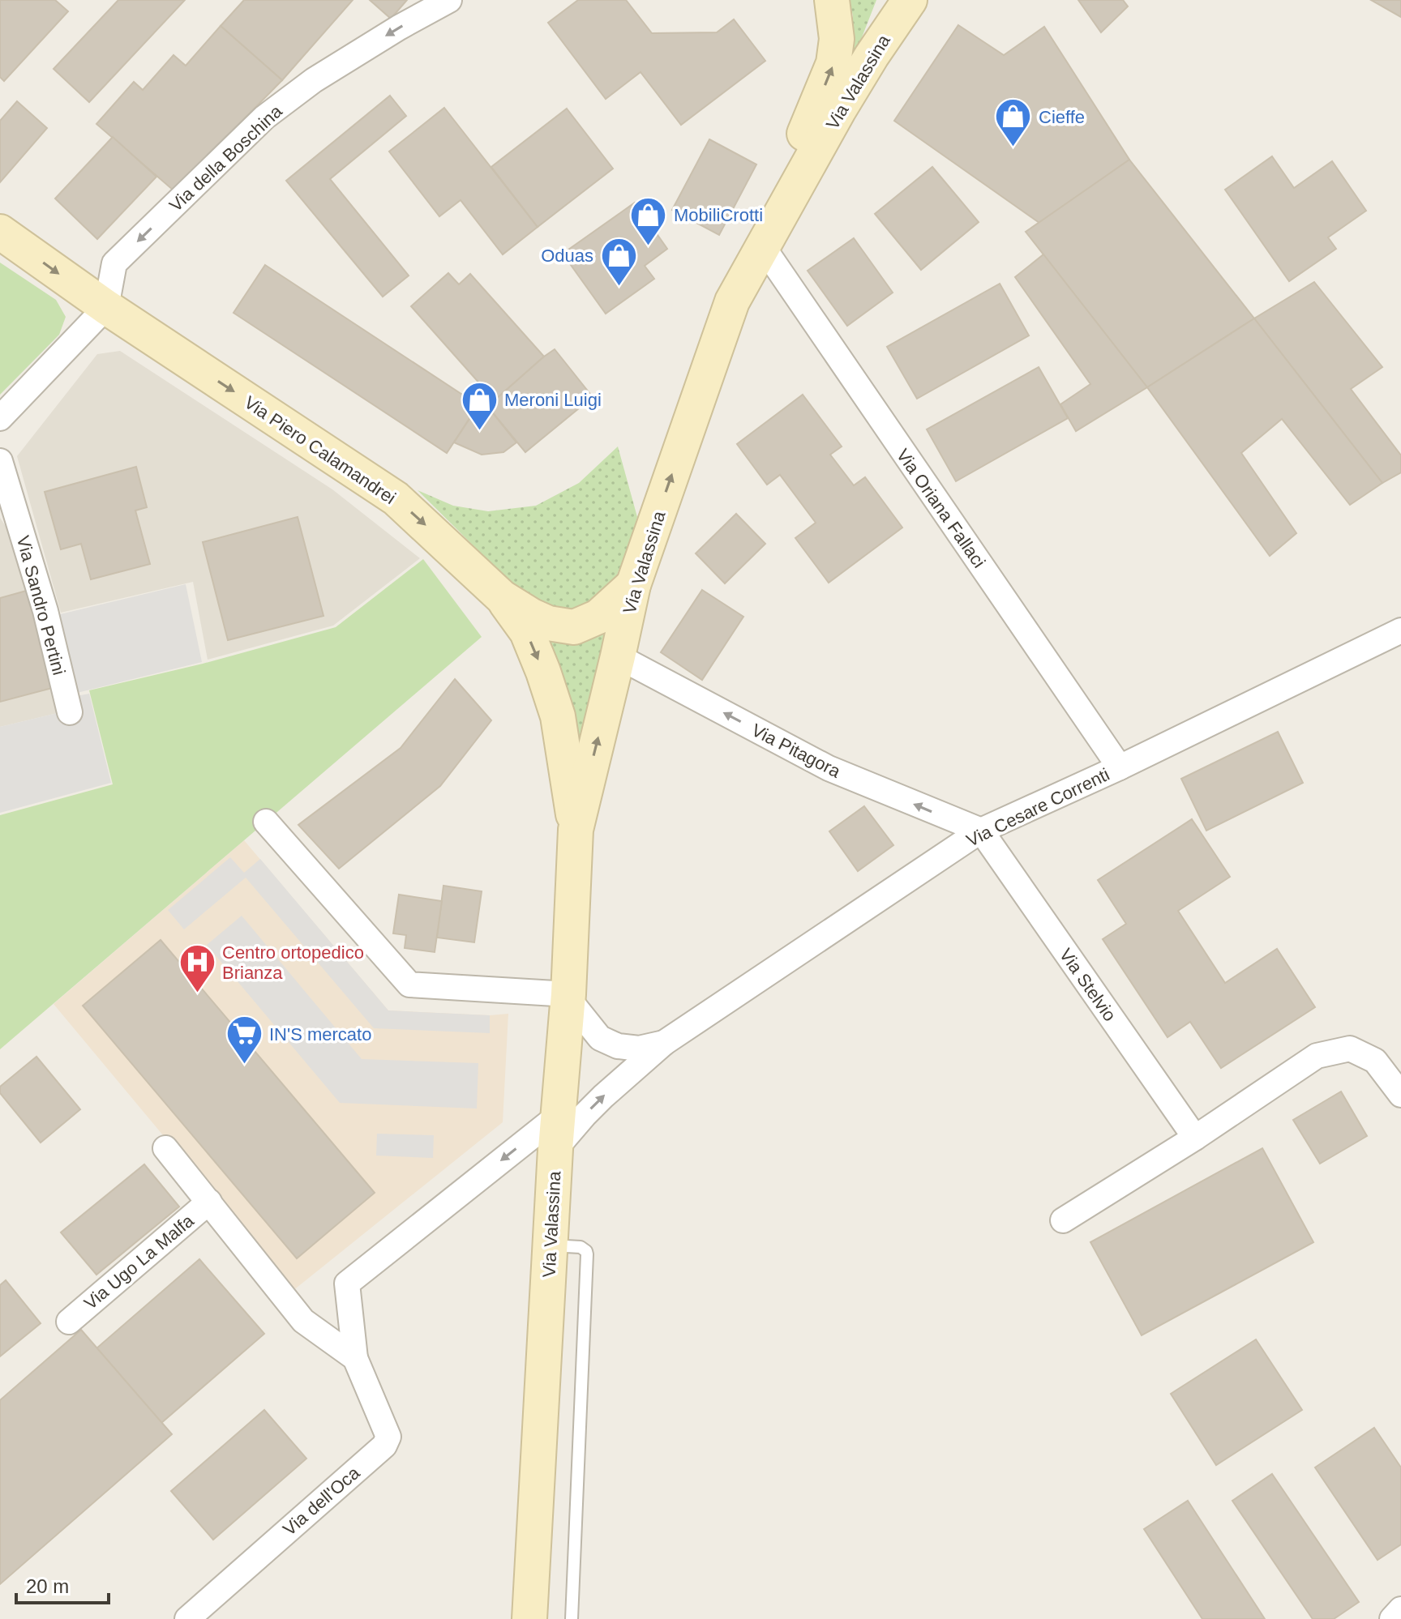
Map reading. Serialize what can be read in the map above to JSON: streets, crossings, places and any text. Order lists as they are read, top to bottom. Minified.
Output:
{"streets":{"main road":["Via Valassina","Via Piero Calamandrei"],"street":["Via della Boschina","Via Oriana Fallaci","Via Sandro Pertini","Via Pitagora","Via Cesare Correnti","Via Stelvio","Via Ugo La Malfa","Via dell'Oca"]},"crossings":[["Via Valassina","Via Piero Calamandrei"],["Via Valassina","Via Oriana Fallaci"],["Via Valassina","Via Pitagora"],["Via Valassina","Via Cesare Correnti"],["Via Valassina","Via dell'Oca"],["Via della Boschina","Via Piero Calamandrei"],["Via Oriana Fallaci","Via Cesare Correnti"],["Via Pitagora","Via Cesare Correnti"],["Via Pitagora","Via Stelvio"],["Via Cesare Correnti","Via Stelvio"],["Via Ugo La Malfa","Via dell'Oca"]],"one_way":["Via della Boschina","Via Piero Calamandrei","Via Pitagora","Via dell'Oca"],"places":{"shop":["Cieffe","MobiliCrotti","Oduas","Meroni Luigi"],"hospital":["Centro ortopedico Brianza"],"supermarket":["IN'S mercato"]},"scale_bar":"20 m"}
